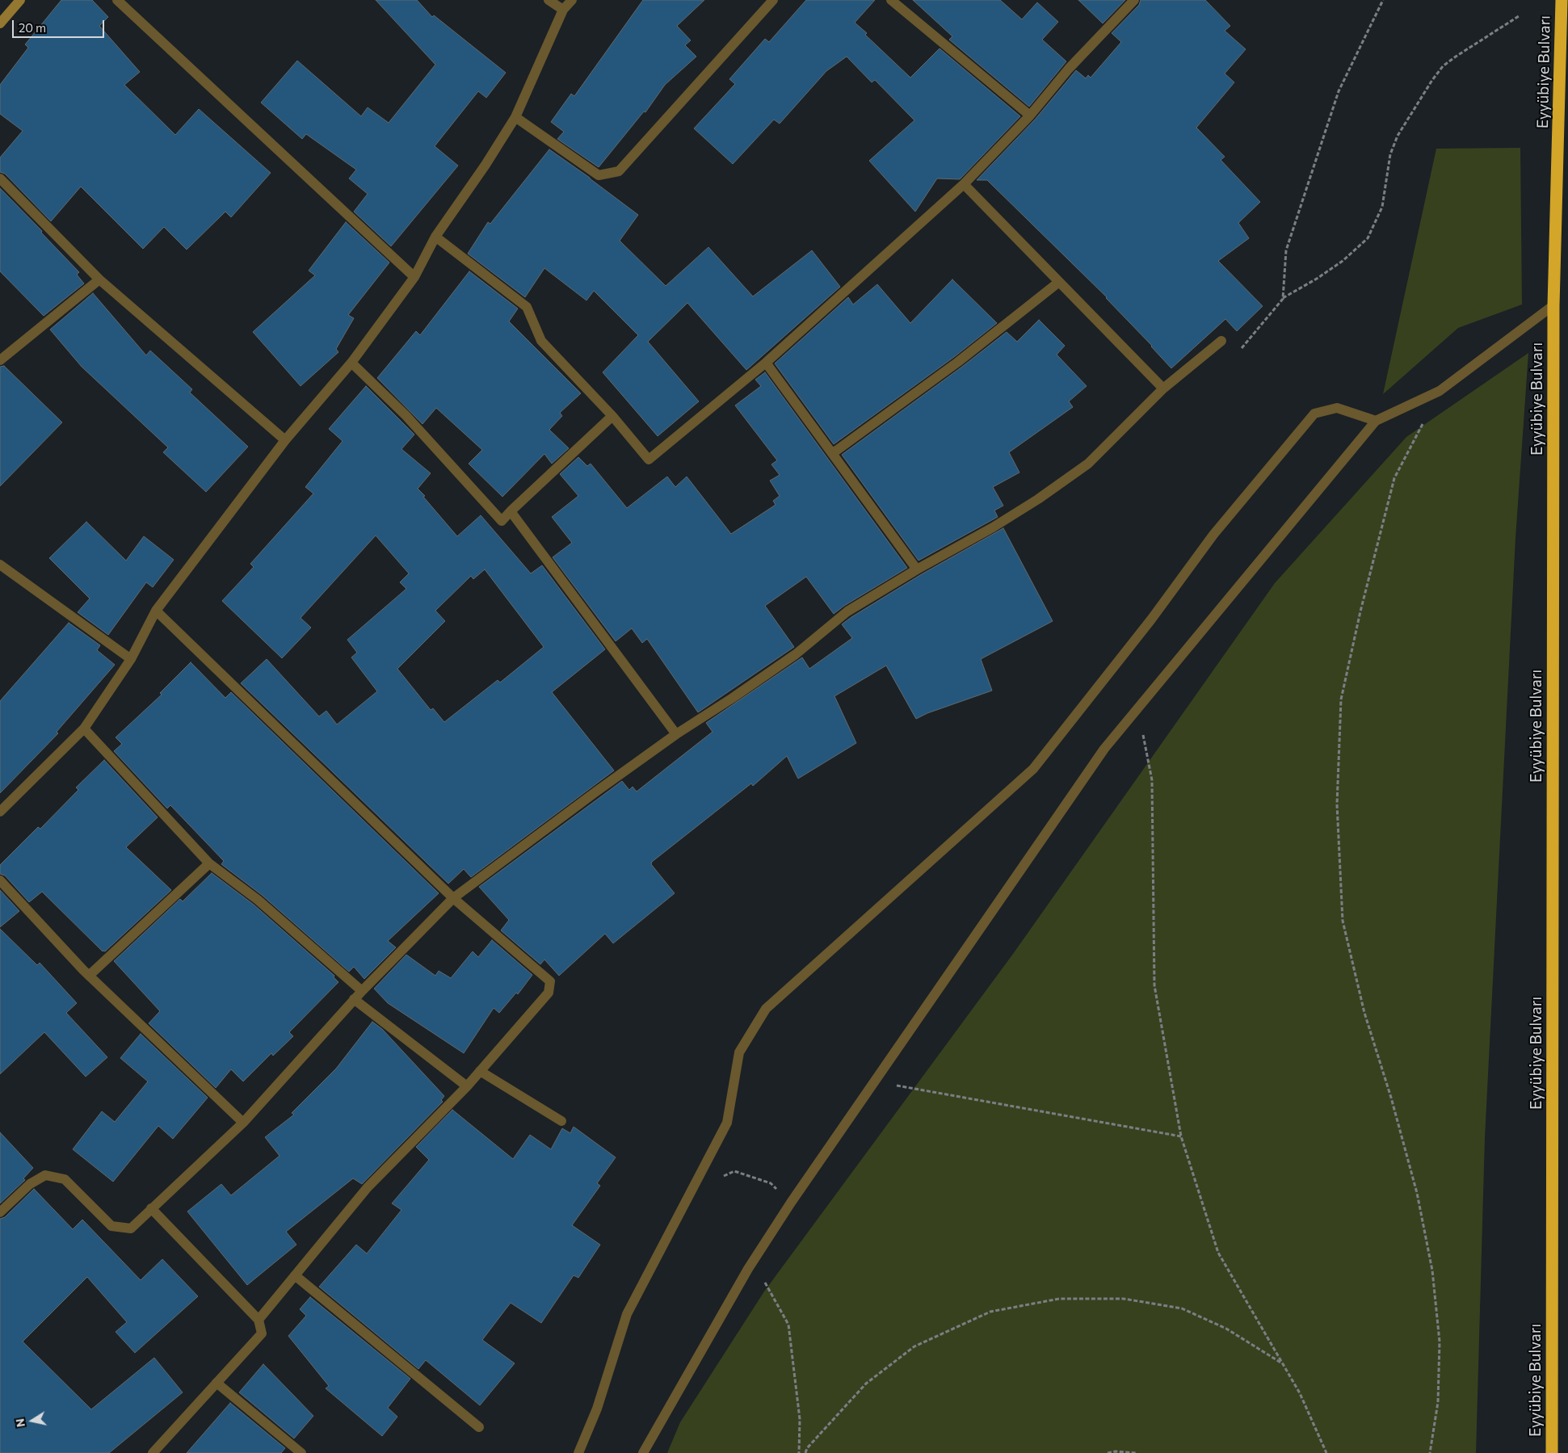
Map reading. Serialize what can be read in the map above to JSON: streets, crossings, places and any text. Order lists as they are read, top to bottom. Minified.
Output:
{"streets":{"highway":["Eyyübiye Bulvarı"]},"scale_bar":"20 m","north":"left"}
